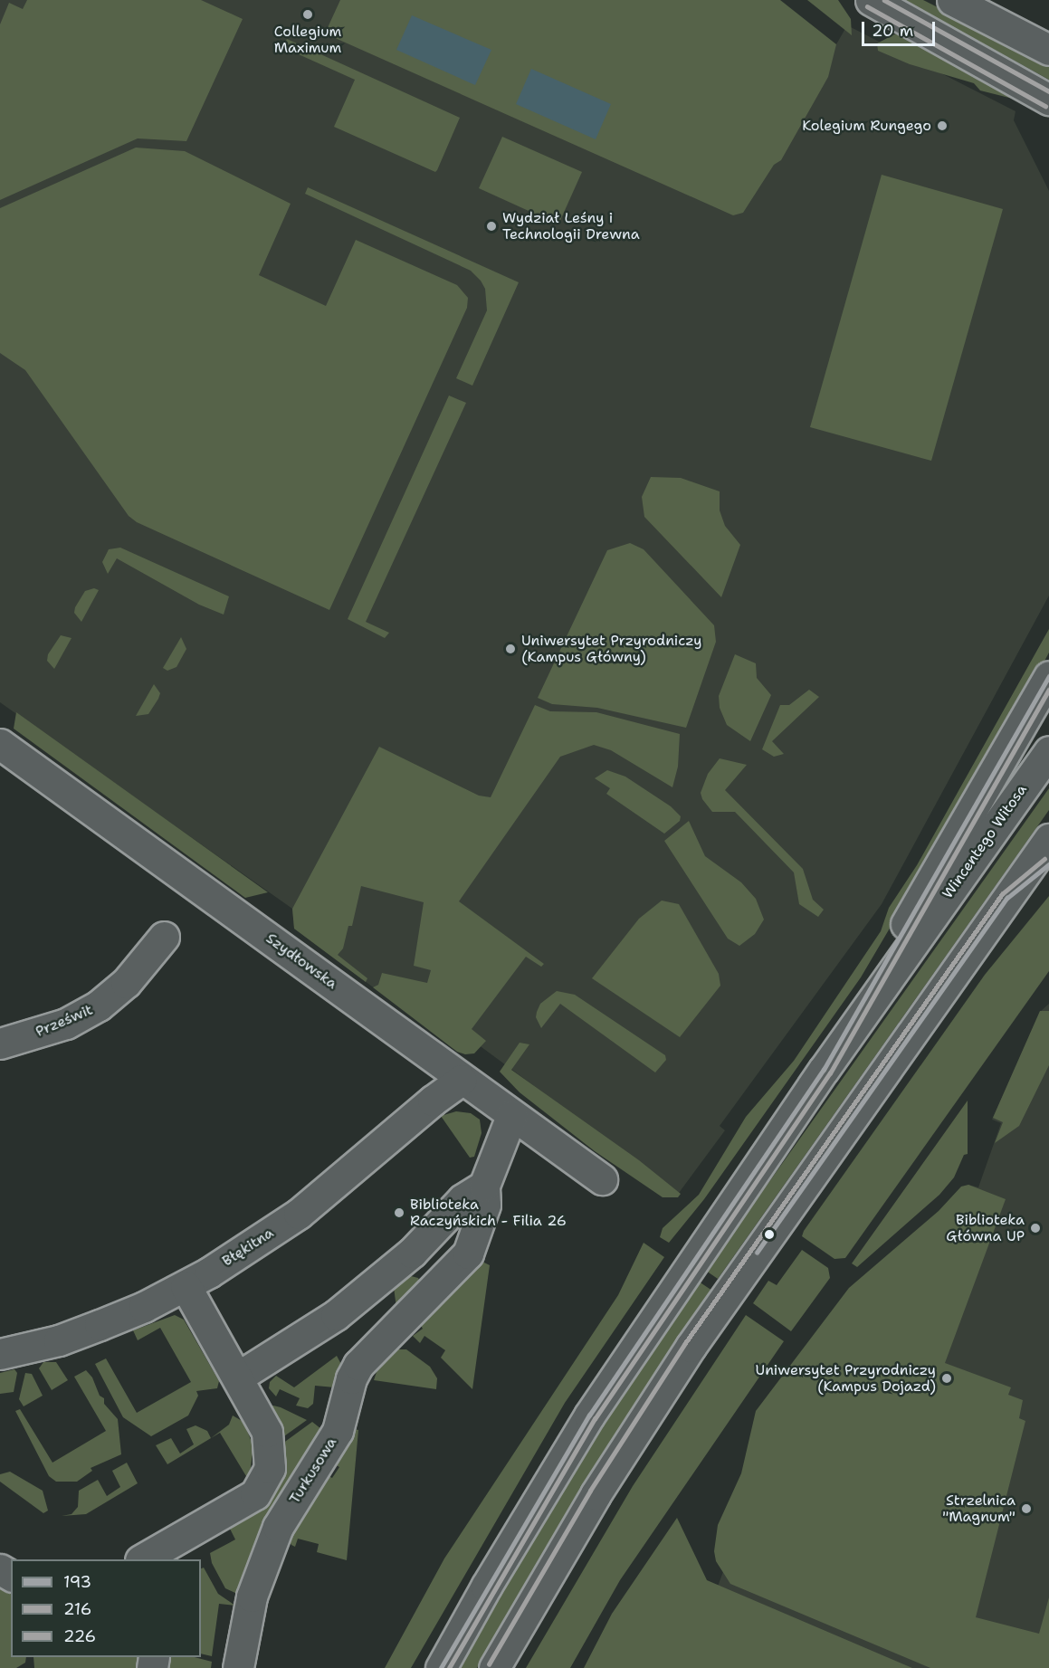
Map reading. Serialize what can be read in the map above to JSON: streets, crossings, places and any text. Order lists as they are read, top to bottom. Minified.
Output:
{"streets":{"street":["Wincentego Witosa","Szydłowska","Prześwit","Błękitna","Turkusowa"]},"crossings":[["Szydłowska","Błękitna"],["Szydłowska","Turkusowa"]],"places":["Collegium Maximum","Kolegium Rungego","Wydział Leśny i Technologii Drewna","Uniwersytet Przyrodniczy (Kampus Główny)","Biblioteka Raczyńskich - Filia 26","Biblioteka Główna UP","Uniwersytet Przyrodniczy (Kampus Dojazd)","Strzelnica \"Magnum\""],"lines":["transit line 226","transit line 216","transit line 193"],"legend":["193","216","226"],"scale_bar":"20 m"}
